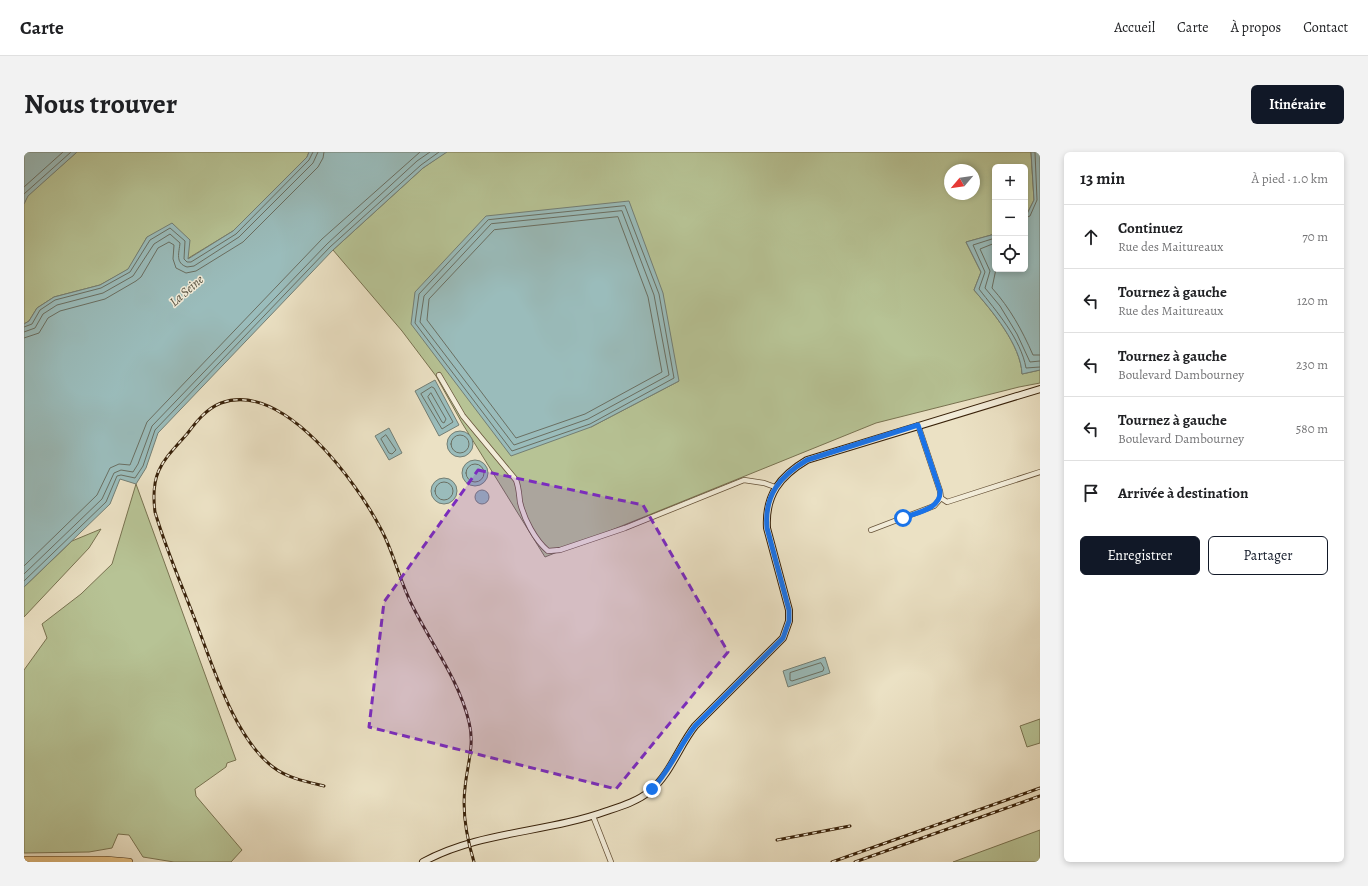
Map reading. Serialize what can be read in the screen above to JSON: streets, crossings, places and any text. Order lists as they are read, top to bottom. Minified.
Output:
{"water":["La Seine"],"north":"bottom left","page":{"header":"Carte","nav":["Accueil","Carte","À propos","Contact"],"title":"Nous trouver","buttons":["Itinéraire",["Enregistrer","Partager"]],"heading":["13 min","À pied · 1.0 km"],"map_buttons":["+","−"],"list":[["Continuez","Rue des Maitureaux","70 m"],["Tournez à gauche","Rue des Maitureaux","120 m"],["Tournez à gauche","Boulevard Dambourney","230 m"],["Tournez à gauche","Boulevard Dambourney","580 m"],"Arrivée à destination"]}}
